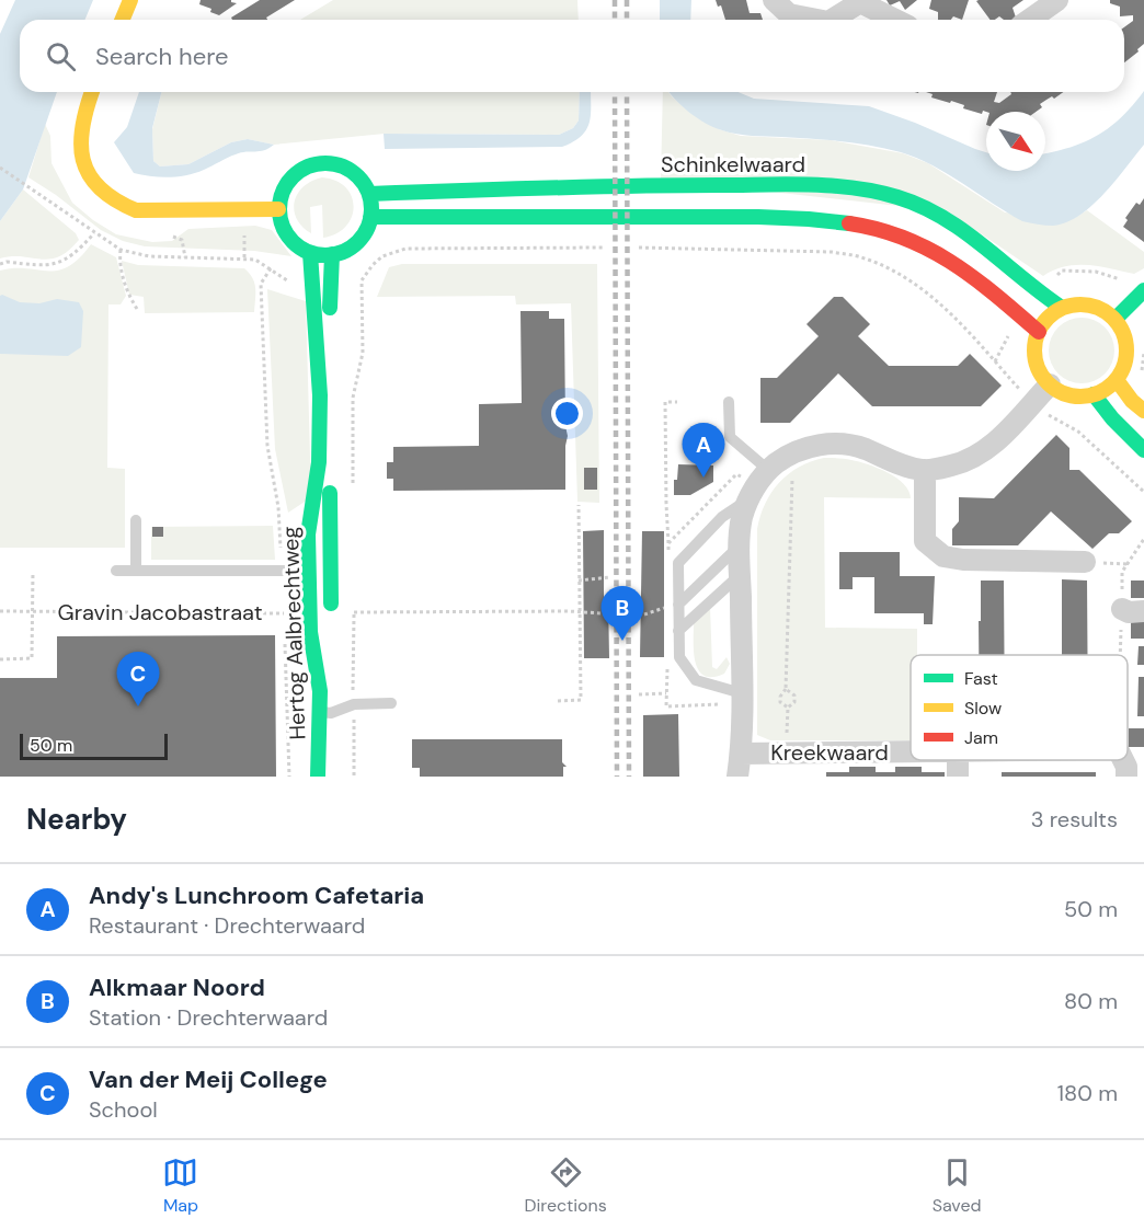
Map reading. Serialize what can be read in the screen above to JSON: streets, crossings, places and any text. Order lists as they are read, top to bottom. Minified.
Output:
{"streets":{"street":["Schinkelwaard","Hertog Aalbrechtweg","Kreekwaard"],"lane":["Gravin Jacobastraat"]},"crossings":[["Schinkelwaard","Hertog Aalbrechtweg"],["Gravin Jacobastraat","Hertog Aalbrechtweg"]],"legend":["Fast","Slow","Jam"],"scale_bar":"50 m","north":"bottom right","page":{"search":"Search here","pins":["A","B","C"],"scale":"50 m","heading":["Nearby","3 results"],"list":[{"mark":"A","name":"Andy's Lunchroom Cafetaria","note":"Restaurant · Drechterwaard","value":"50 m"},{"mark":"B","name":"Alkmaar Noord","note":"Station · Drechterwaard","value":"80 m"},{"mark":"C","name":"Van der Meij College","note":"School","value":"180 m"}],"nav":["Map","Directions","Saved"]}}
